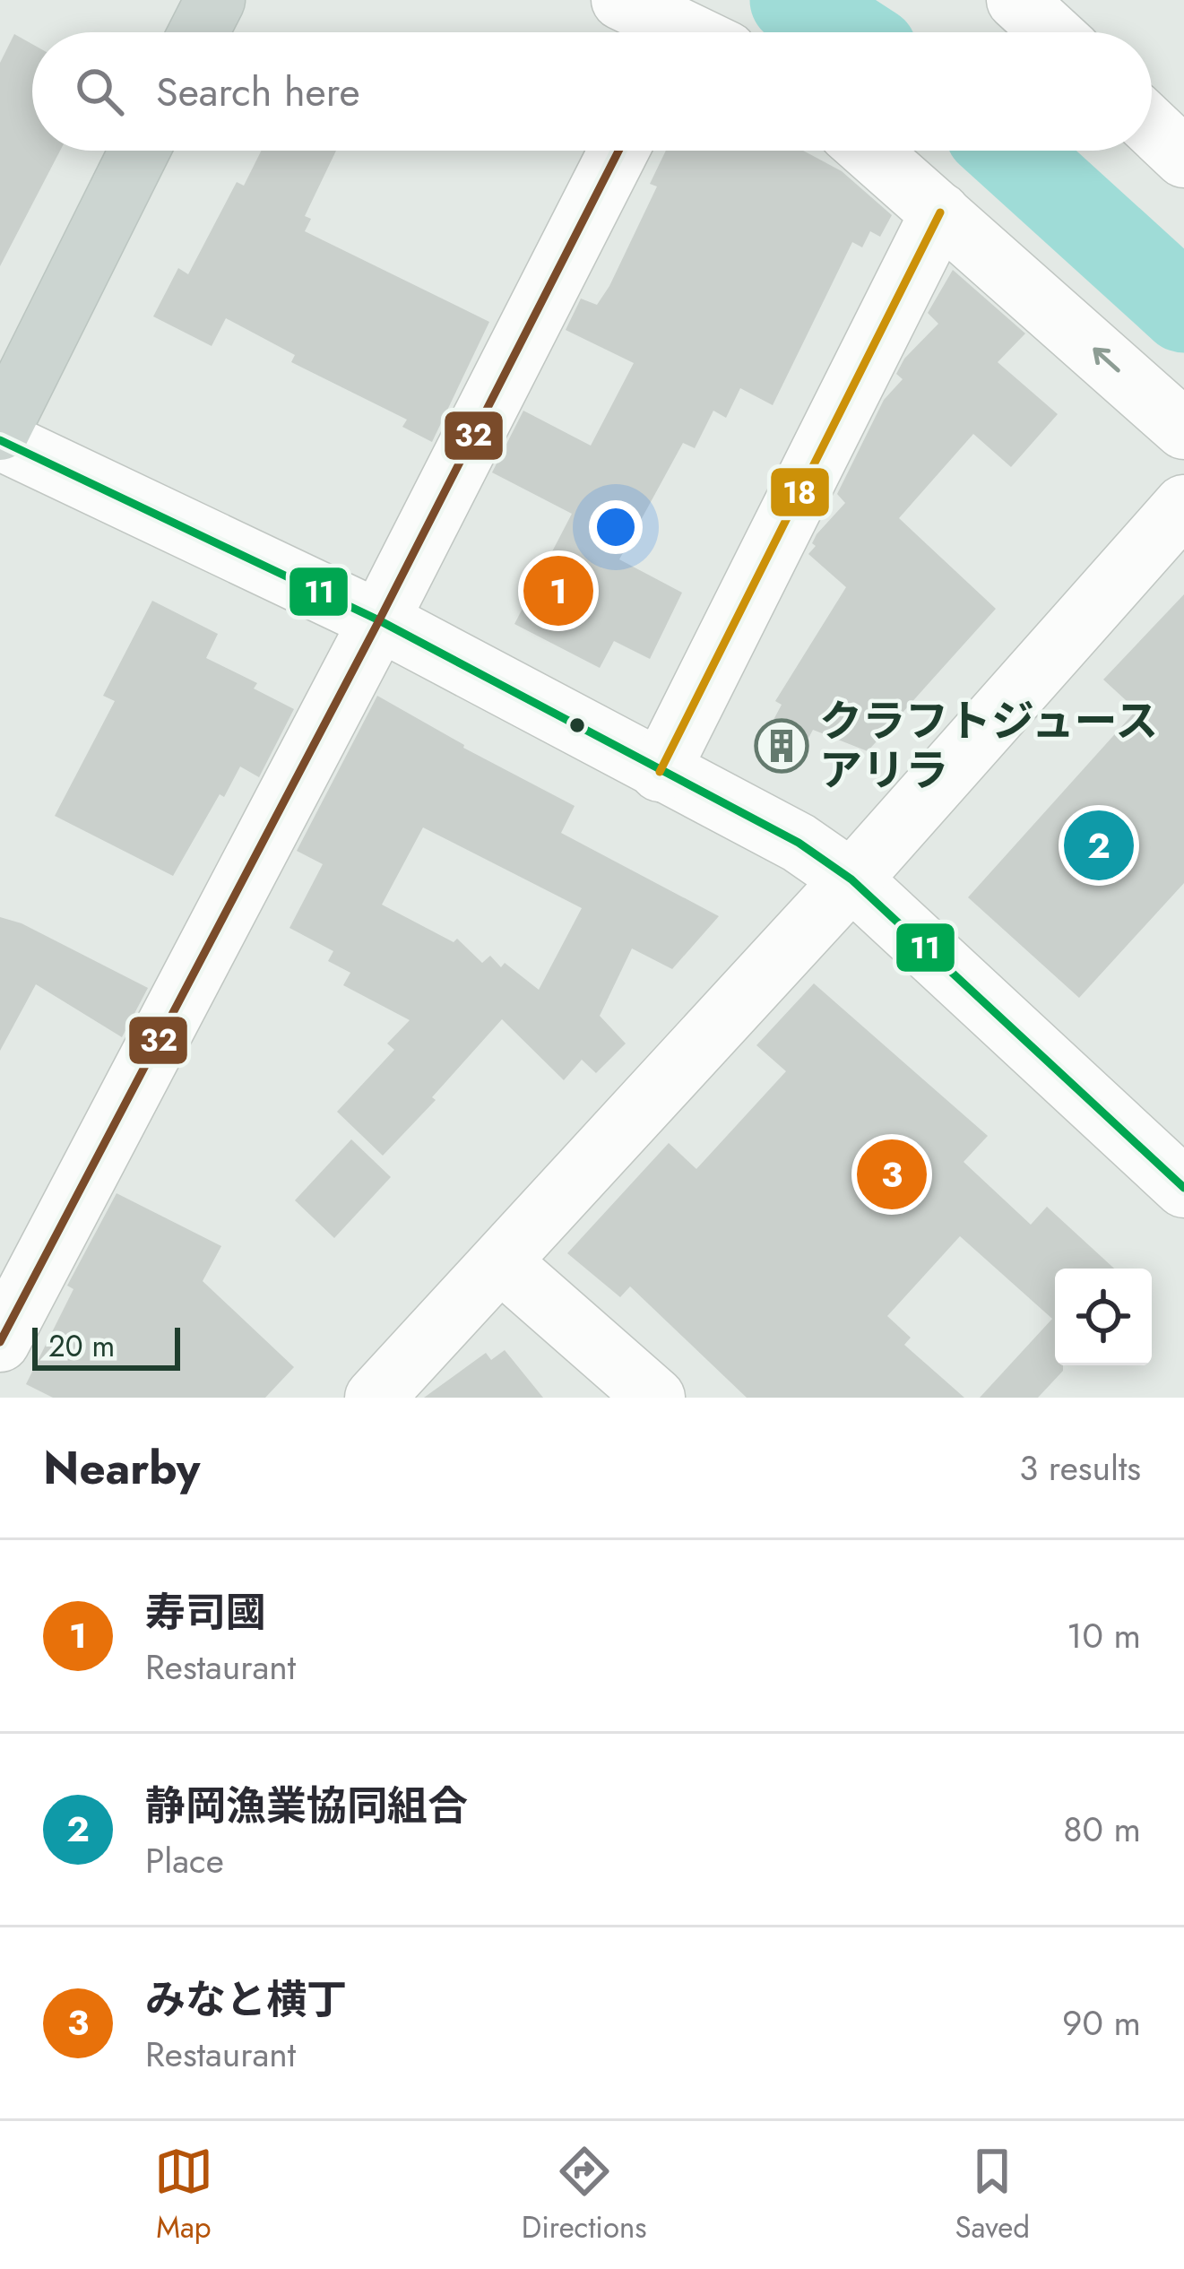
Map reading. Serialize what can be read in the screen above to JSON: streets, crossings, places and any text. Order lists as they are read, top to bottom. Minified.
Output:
{"places":{"building":["クラフトジュース アリラ"]},"lines":["transit line 32","transit line 18","transit line 11"],"scale_bar":"20 m","page":{"search":"Search here","pins":["1","2","3"],"scale":"20 m","heading":["Nearby","3 results"],"list":[{"mark":"1","name":"寿司國","note":"Restaurant","value":"10 m"},{"mark":"2","name":"静岡漁業協同組合","note":"Place","value":"80 m"},{"mark":"3","name":"みなと横丁","note":"Restaurant","value":"90 m"}],"nav":["Map","Directions","Saved"]}}
